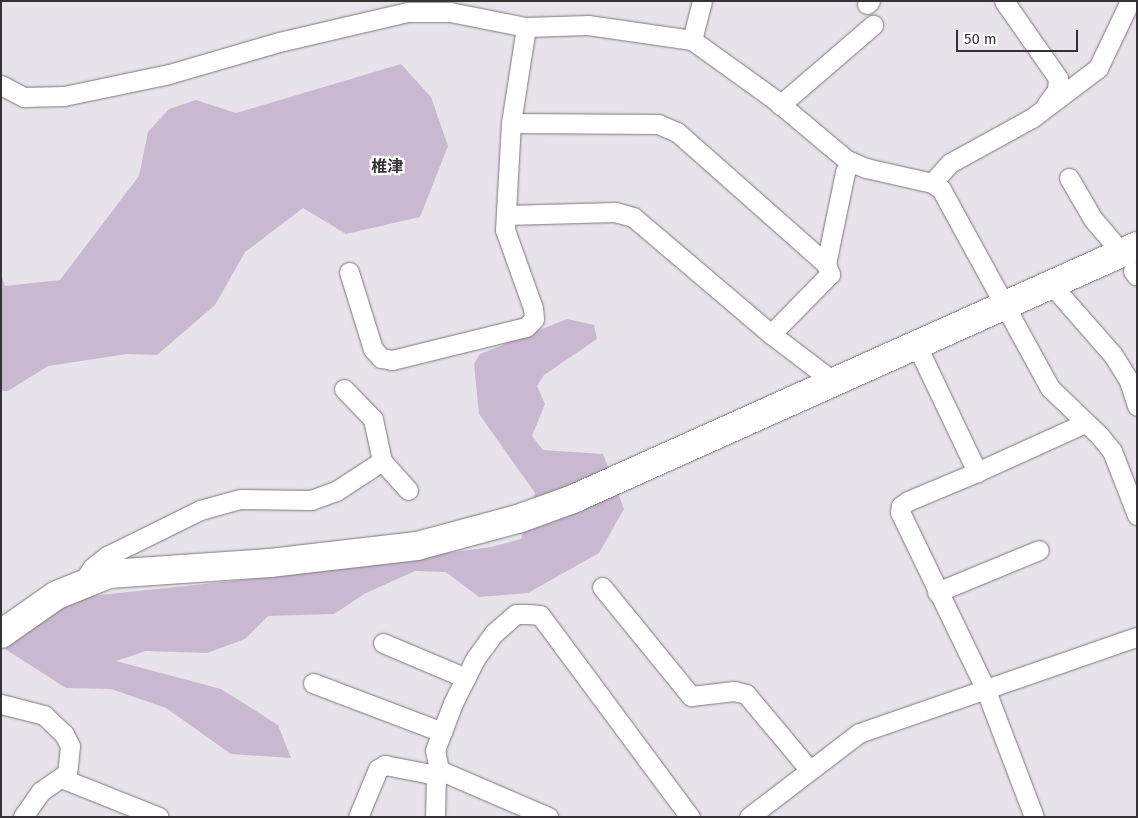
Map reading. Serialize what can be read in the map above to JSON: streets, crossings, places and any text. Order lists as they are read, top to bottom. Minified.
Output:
{"districts":["椎津"],"scale_bar":"50 m"}
